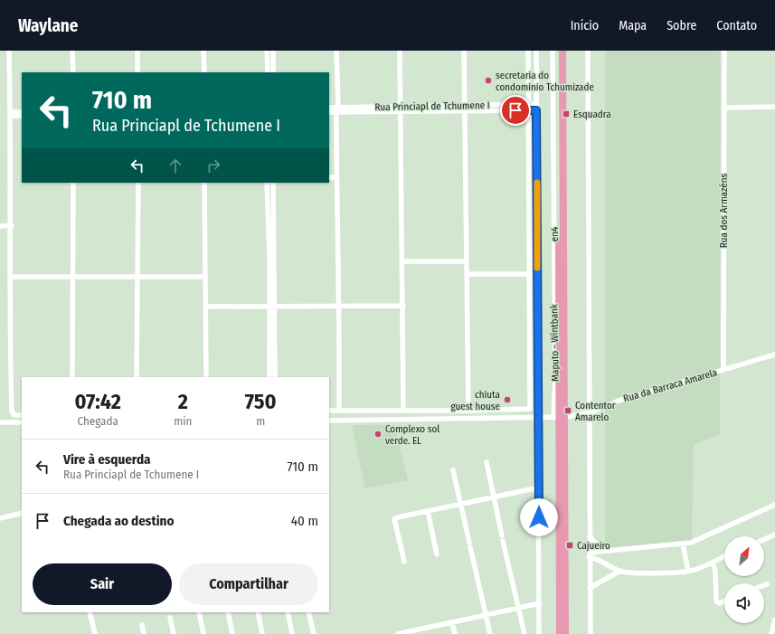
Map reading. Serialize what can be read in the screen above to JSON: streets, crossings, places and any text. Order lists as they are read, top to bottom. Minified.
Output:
{"streets":{"highway":["Maputo - Wintbank"],"street":["Rua Princiapl de Tchumene I","Rua dos Armazéns","en4","Rua da Barraca Amarela"]},"crossings":[["Rua dos Armazéns","Rua da Barraca Amarela"],["en4","Maputo - Wintbank"],["en4","Rua da Barraca Amarela"],["Maputo - Wintbank","Rua da Barraca Amarela"]],"places":{"other":["secretaria do condominio Tchumizade","chiuta guest house","Complexo sol verde. EL"],"transit":["Esquadra","Contentor Amarelo","Cajueiro"]},"north":"top right","page":{"header":"Waylane","nav":["Início","Mapa","Sobre","Contato"],"turn":["710 m","Rua Princiapl de Tchumene I"],"eta":["07:42","Chegada","2","min","750","m"],"list":[{"name":"Vire à esquerda","note":"Rua Princiapl de Tchumene I","value":"710 m"},{"name":"Chegada ao destino","value":"40 m"}],"buttons":["Sair","Compartilhar"]}}
